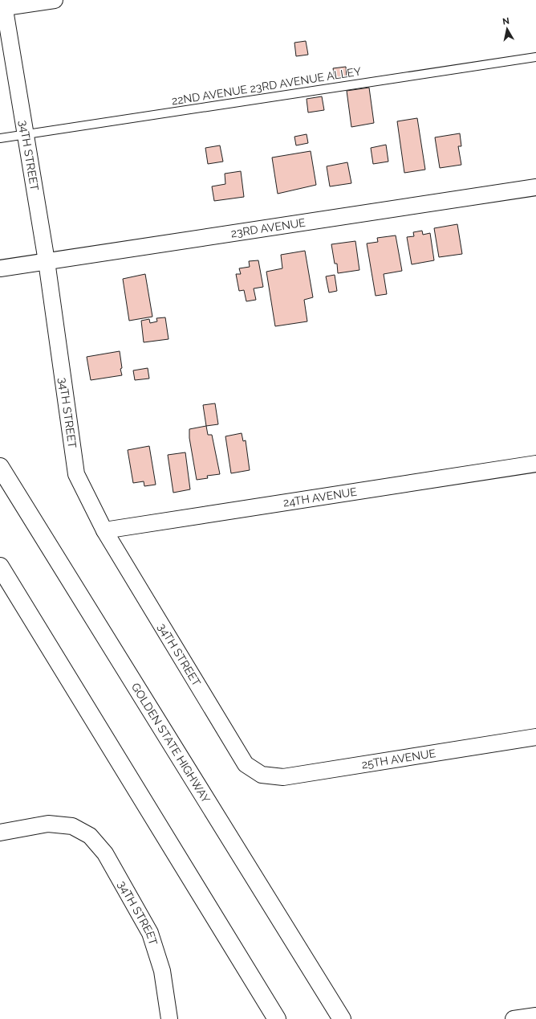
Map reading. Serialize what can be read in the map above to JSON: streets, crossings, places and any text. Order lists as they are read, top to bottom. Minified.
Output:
{"streets":{"highway":["GOLDEN STATE HIGHWAY"],"street":["34TH STREET","23RD AVENUE","24TH AVENUE","25TH AVENUE"],"lane":["22ND AVENUE 23RD AVENUE ALLEY"]},"crossings":[["22ND AVENUE 23RD AVENUE ALLEY","34TH STREET"],["34TH STREET","23RD AVENUE"],["34TH STREET","24TH AVENUE"],["34TH STREET","25TH AVENUE"]],"north":"top"}
